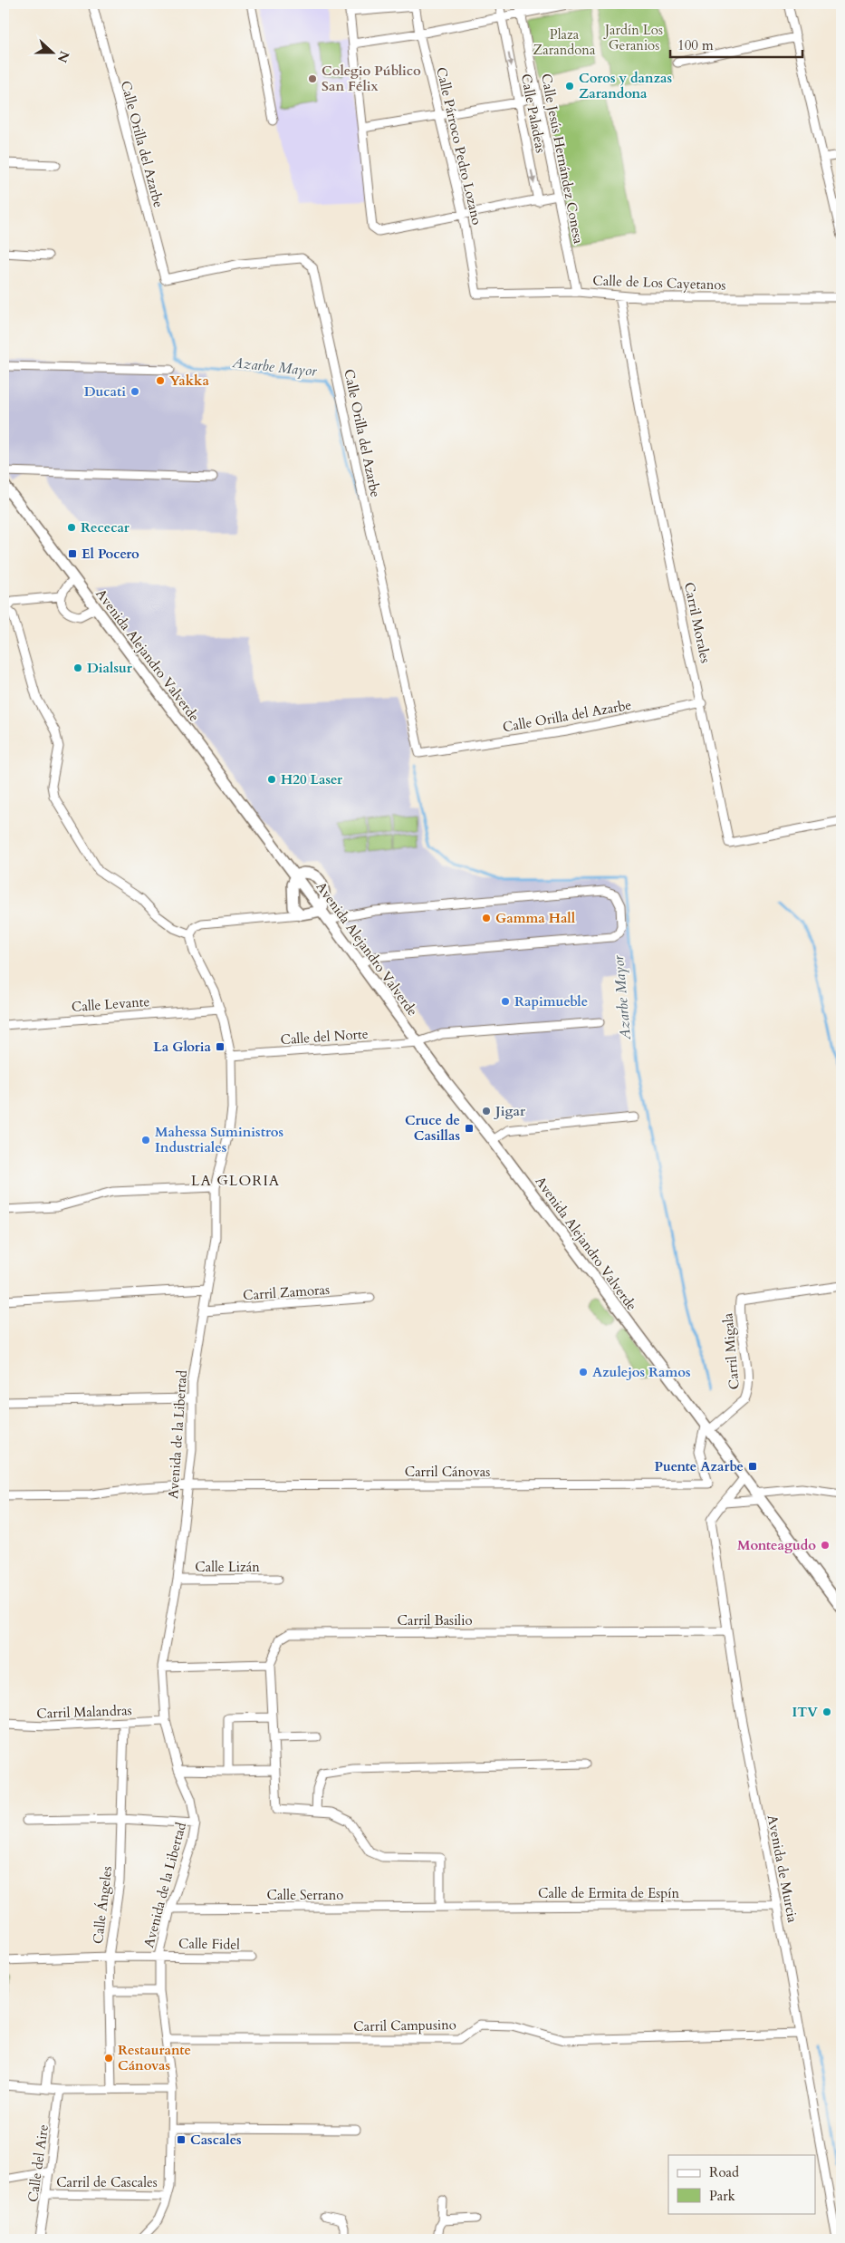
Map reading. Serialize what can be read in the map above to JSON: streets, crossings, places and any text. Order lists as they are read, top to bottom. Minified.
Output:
{"streets":{"main road":["Avenida Alejandro Valverde"],"street":["Calle Paladeas","Calle Orilla del Azarbe","Calle Párroco Pedro Lozano","Calle Jesús Hernández Conesa","Calle de Los Cayetanos","Carril Morales","Calle Levante","Calle del Norte","Carril Zamoras","Carril Migala","Avenida de la Libertad","Carril Cánovas","Calle Lizán","Carril Basilio","Carril Malandras","Avenida de Murcia","Calle de Ermita de Espín","Calle Serrano","Calle Ángeles","Calle Fidel","Carril Campusino","Calle del Aire","Carril de Cascales"]},"crossings":[["Calle Orilla del Azarbe","Carril Morales"],["Calle Párroco Pedro Lozano","Calle de Los Cayetanos"],["Calle Jesús Hernández Conesa","Calle de Los Cayetanos"],["Calle de Los Cayetanos","Carril Morales"],["Avenida Alejandro Valverde","Calle del Norte"],["Avenida Alejandro Valverde","Carril Migala"],["Avenida Alejandro Valverde","Carril Cánovas"],["Avenida Alejandro Valverde","Avenida de Murcia"],["Calle Levante","Avenida de la Libertad"],["Calle del Norte","Avenida de la Libertad"],["Carril Zamoras","Avenida de la Libertad"],["Carril Migala","Carril Cánovas"],["Avenida de la Libertad","Carril Cánovas"],["Avenida de la Libertad","Calle Lizán"],["Avenida de la Libertad","Carril Malandras"],["Avenida de la Libertad","Calle Serrano"],["Avenida de la Libertad","Calle Fidel"],["Avenida de la Libertad","Carril Campusino"],["Avenida de la Libertad","Carril de Cascales"],["Carril Basilio","Avenida de Murcia"],["Carril Malandras","Calle Ángeles"],["Avenida de Murcia","Calle de Ermita de Espín"],["Avenida de Murcia","Carril Campusino"],["Calle de Ermita de Espín","Calle Serrano"],["Calle Ángeles","Calle Fidel"],["Calle del Aire","Carril de Cascales"]],"one_way":["Calle Paladeas"],"districts":["LA GLORIA"],"water":["Azarbe Mayor"],"parks":["Jardín Los Geranios","Plaza Zarandona"],"places":{"other":["Colegio Público San Félix","Coros y danzas Zarandona","Yakka","Ducati","Rececar","Dialsur","H20 Laser","Gamma Hall","Rapimueble","Jigar","Mahessa Suministros Industriales","Azulejos Ramos","Monteagudo","ITV","Restaurante Cánovas"],"transit":["El Pocero","La Gloria","Cruce de Casillas","Puente Azarbe","Cascales"]},"legend":["Road","Park"],"scale_bar":"100 m","north":"right"}
